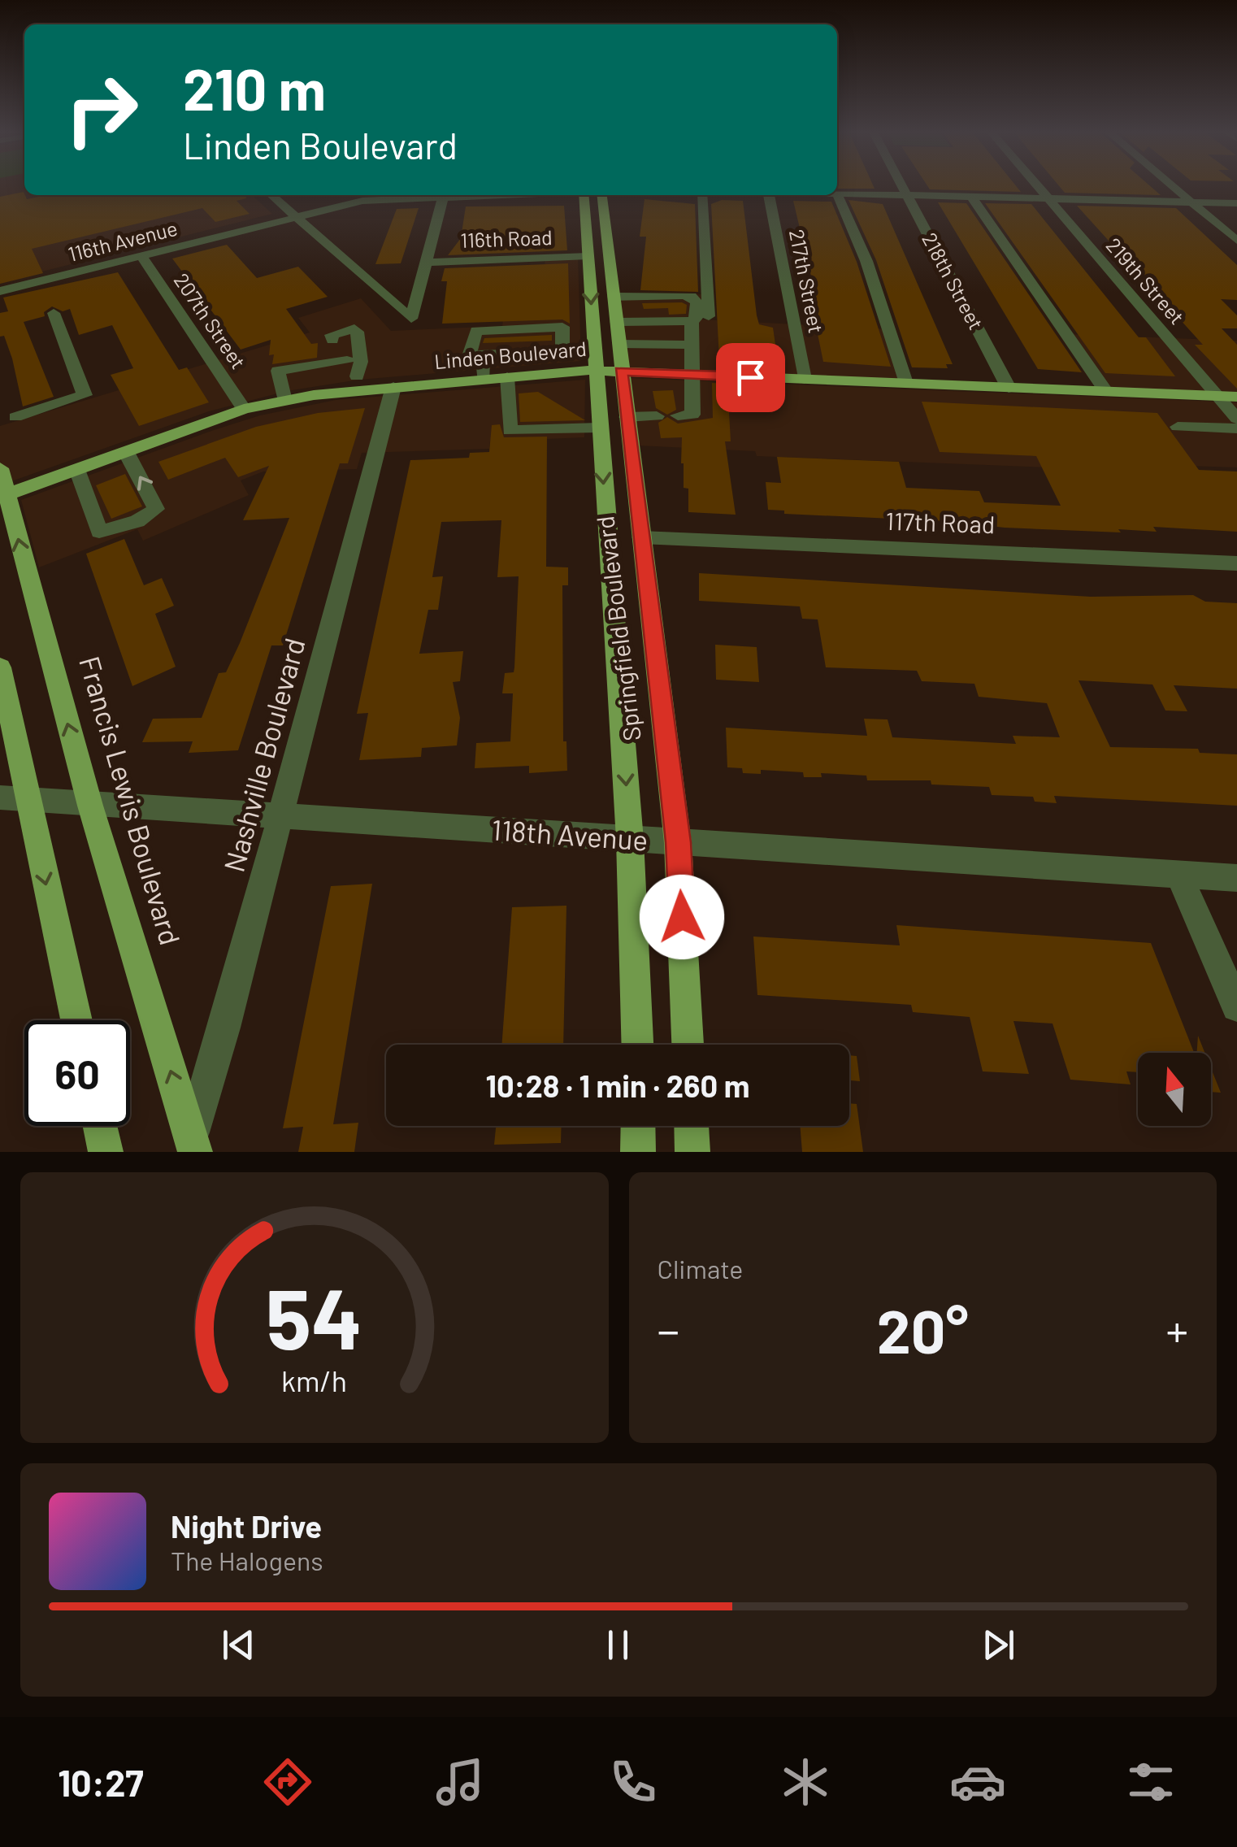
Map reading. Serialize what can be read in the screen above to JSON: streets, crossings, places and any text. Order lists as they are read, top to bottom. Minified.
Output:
{"streets":{"main road":["Linden Boulevard","Springfield Boulevard","Francis Lewis Boulevard"],"street":["116th Road","116th Avenue","217th Street","218th Street","219th Street","207th Street","117th Road","Nashville Boulevard","118th Avenue"]},"crossings":[["116th Road","Springfield Boulevard"],["116th Avenue","207th Street"],["217th Street","Linden Boulevard"],["218th Street","Linden Boulevard"],["219th Street","Linden Boulevard"],["207th Street","Linden Boulevard"],["Linden Boulevard","Springfield Boulevard"],["Linden Boulevard","Nashville Boulevard"],["Linden Boulevard","Francis Lewis Boulevard"],["117th Road","Springfield Boulevard"],["Springfield Boulevard","118th Avenue"],["Nashville Boulevard","Francis Lewis Boulevard"],["Nashville Boulevard","118th Avenue"],["Francis Lewis Boulevard","118th Avenue"]],"north":"top","page":{"turn":["210 m","Linden Boulevard"],"limit":"60","trip":"10:28 · 1 min · 260 m","tile":"Climate","heat":["−","20°","+"],"song":["Night Drive","The Halogens"],"tabs":"10:27","gauge":["54","km/h"]}}
